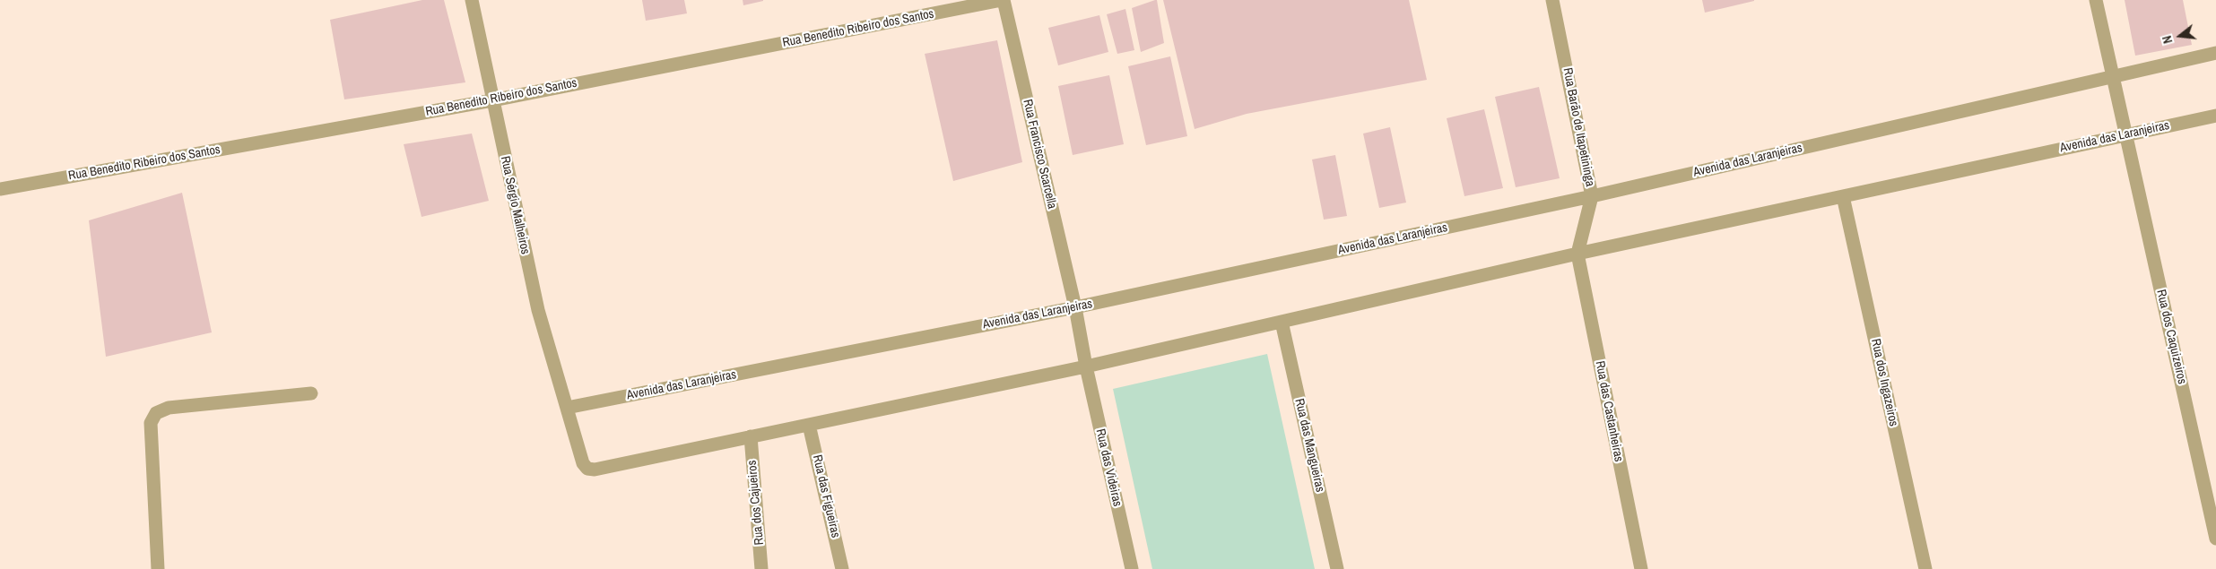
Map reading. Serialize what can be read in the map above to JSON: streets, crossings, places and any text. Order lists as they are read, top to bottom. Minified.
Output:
{"streets":{"street":["Rua Benedito Ribeiro dos Santos","Rua Barão de Itapetininga","Avenida das Laranjeiras","Rua Francisco Scarcella","Rua Sérgio Malheiros","Rua dos Caquizeiros","Rua dos Ingazeiros","Rua das Castanheiras","Rua das Mangueiras","Rua das Videiras","Rua das Figueiras","Rua dos Cajueiros"]},"crossings":[["Rua Benedito Ribeiro dos Santos","Rua Francisco Scarcella"],["Rua Benedito Ribeiro dos Santos","Rua Sérgio Malheiros"],["Rua Barão de Itapetininga","Avenida das Laranjeiras"],["Rua Barão de Itapetininga","Rua das Castanheiras"],["Avenida das Laranjeiras","Rua Francisco Scarcella"],["Avenida das Laranjeiras","Rua Sérgio Malheiros"],["Avenida das Laranjeiras","Rua dos Caquizeiros"],["Avenida das Laranjeiras","Rua dos Ingazeiros"],["Avenida das Laranjeiras","Rua das Castanheiras"],["Avenida das Laranjeiras","Rua das Mangueiras"],["Avenida das Laranjeiras","Rua das Videiras"],["Avenida das Laranjeiras","Rua das Figueiras"],["Avenida das Laranjeiras","Rua dos Cajueiros"],["Rua Francisco Scarcella","Rua das Videiras"]],"north":"left"}
